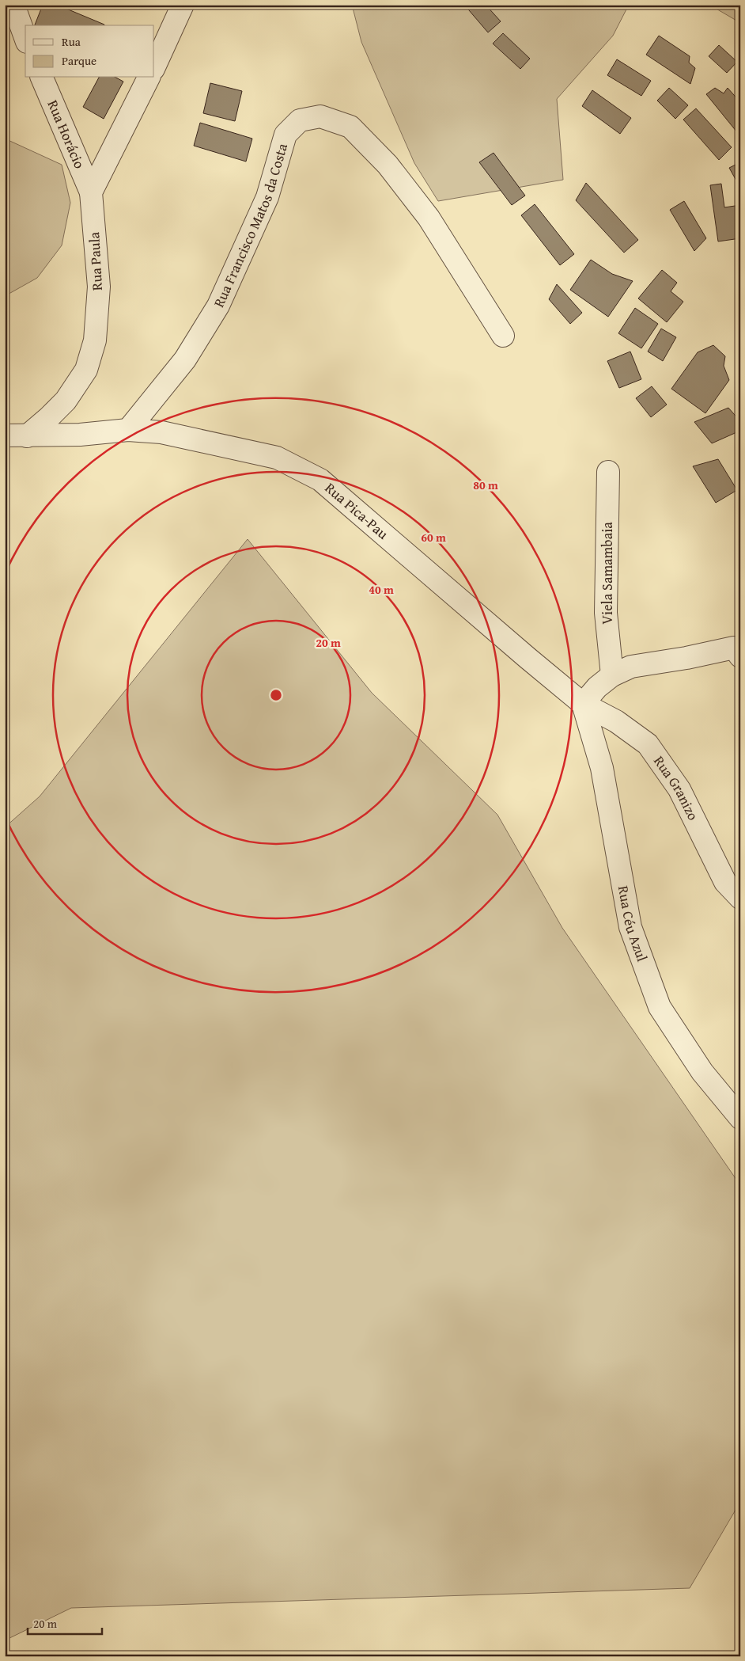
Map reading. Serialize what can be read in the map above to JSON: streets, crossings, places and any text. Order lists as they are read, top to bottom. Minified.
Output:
{"streets":{"street":["Rua Horácio","Rua Francisco Matos da Costa","Rua Paula","Rua Pica-Pau","Viela Samambaia","Rua Granizo","Rua Céu Azul"]},"crossings":[["Rua Horácio","Rua Paula"],["Rua Francisco Matos da Costa","Rua Pica-Pau"],["Rua Paula","Rua Pica-Pau"],["Rua Pica-Pau","Rua Granizo"],["Rua Pica-Pau","Rua Céu Azul"],["Rua Granizo","Rua Céu Azul"]],"legend":["Rua","Parque"],"scale_bar":"20 m","rings":["80 m","60 m","40 m","20 m"]}
